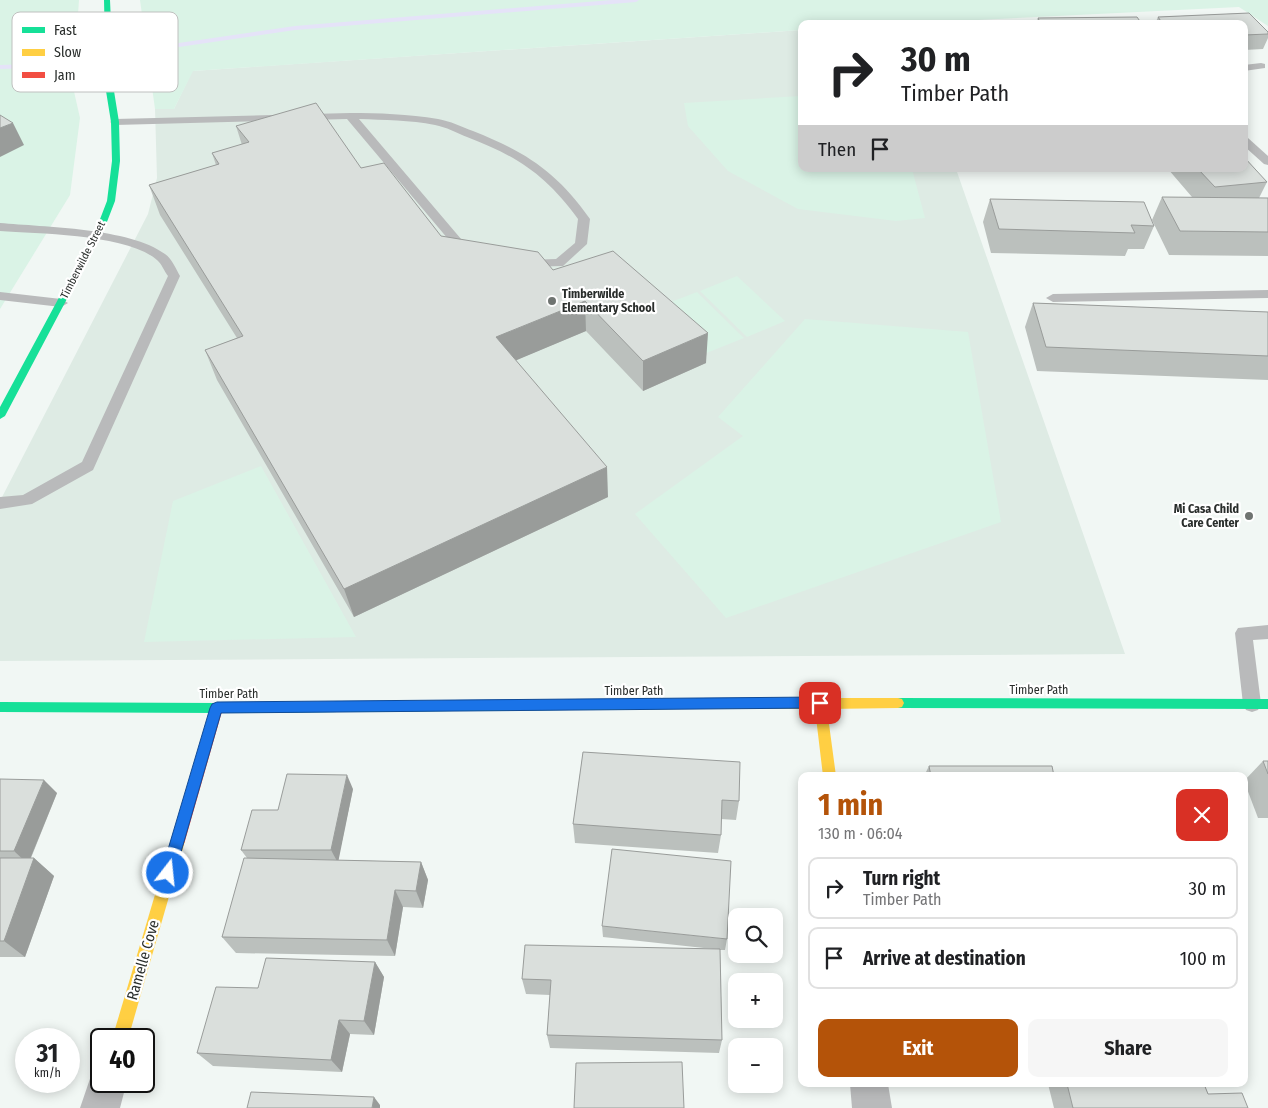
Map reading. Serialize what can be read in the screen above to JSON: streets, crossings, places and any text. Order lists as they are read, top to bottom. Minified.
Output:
{"streets":{"street":["Timberwilde Street","Timber Path","Ramelle Cove"]},"crossings":[["Timber Path","Ramelle Cove"]],"places":["Timberwilde Elementary School","Mi Casa Child Care Center"],"legend":["Fast","Slow","Jam"],"page":{"turn":["30 m","Timber Path"],"then":"Then","heading":["1 min","130 m · 06:04"],"list":[{"name":"Turn right","note":"Timber Path","value":"30 m"},{"name":"Arrive at destination","value":"100 m"}],"map_buttons":["+","−"],"buttons":["Exit","Share"],"speed":"31 km/h","limit":"40"}}
